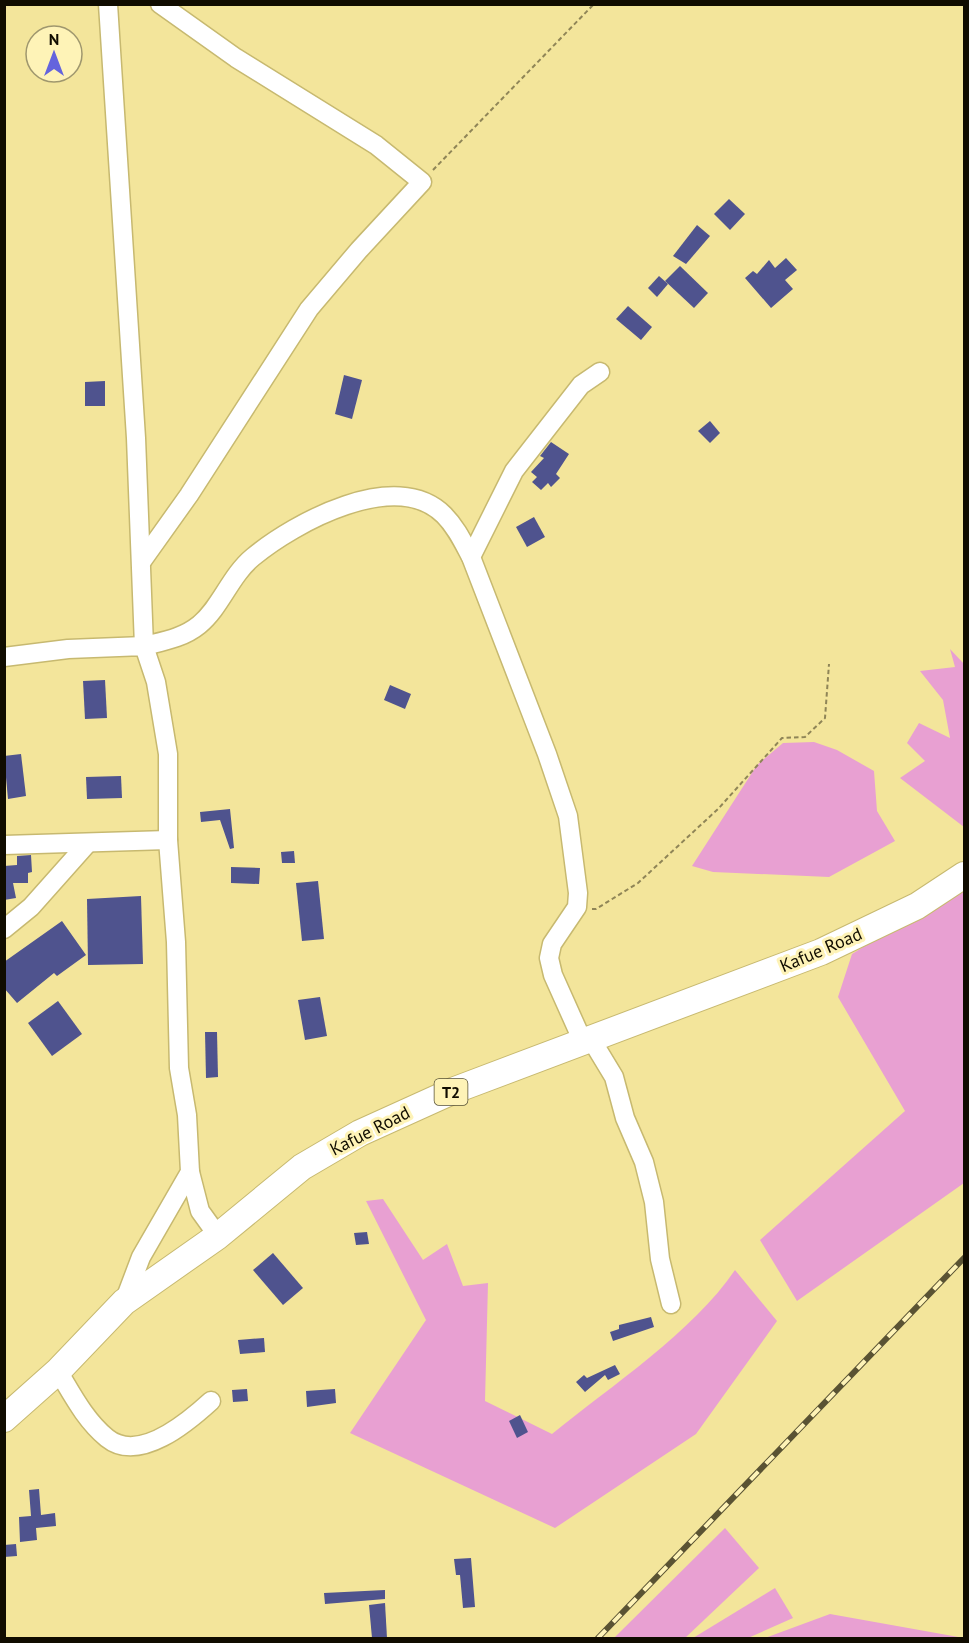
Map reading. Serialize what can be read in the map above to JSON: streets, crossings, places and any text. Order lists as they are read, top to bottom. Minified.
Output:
{"streets":{"highway":["Kafue Road","T2"]},"north":"top"}
